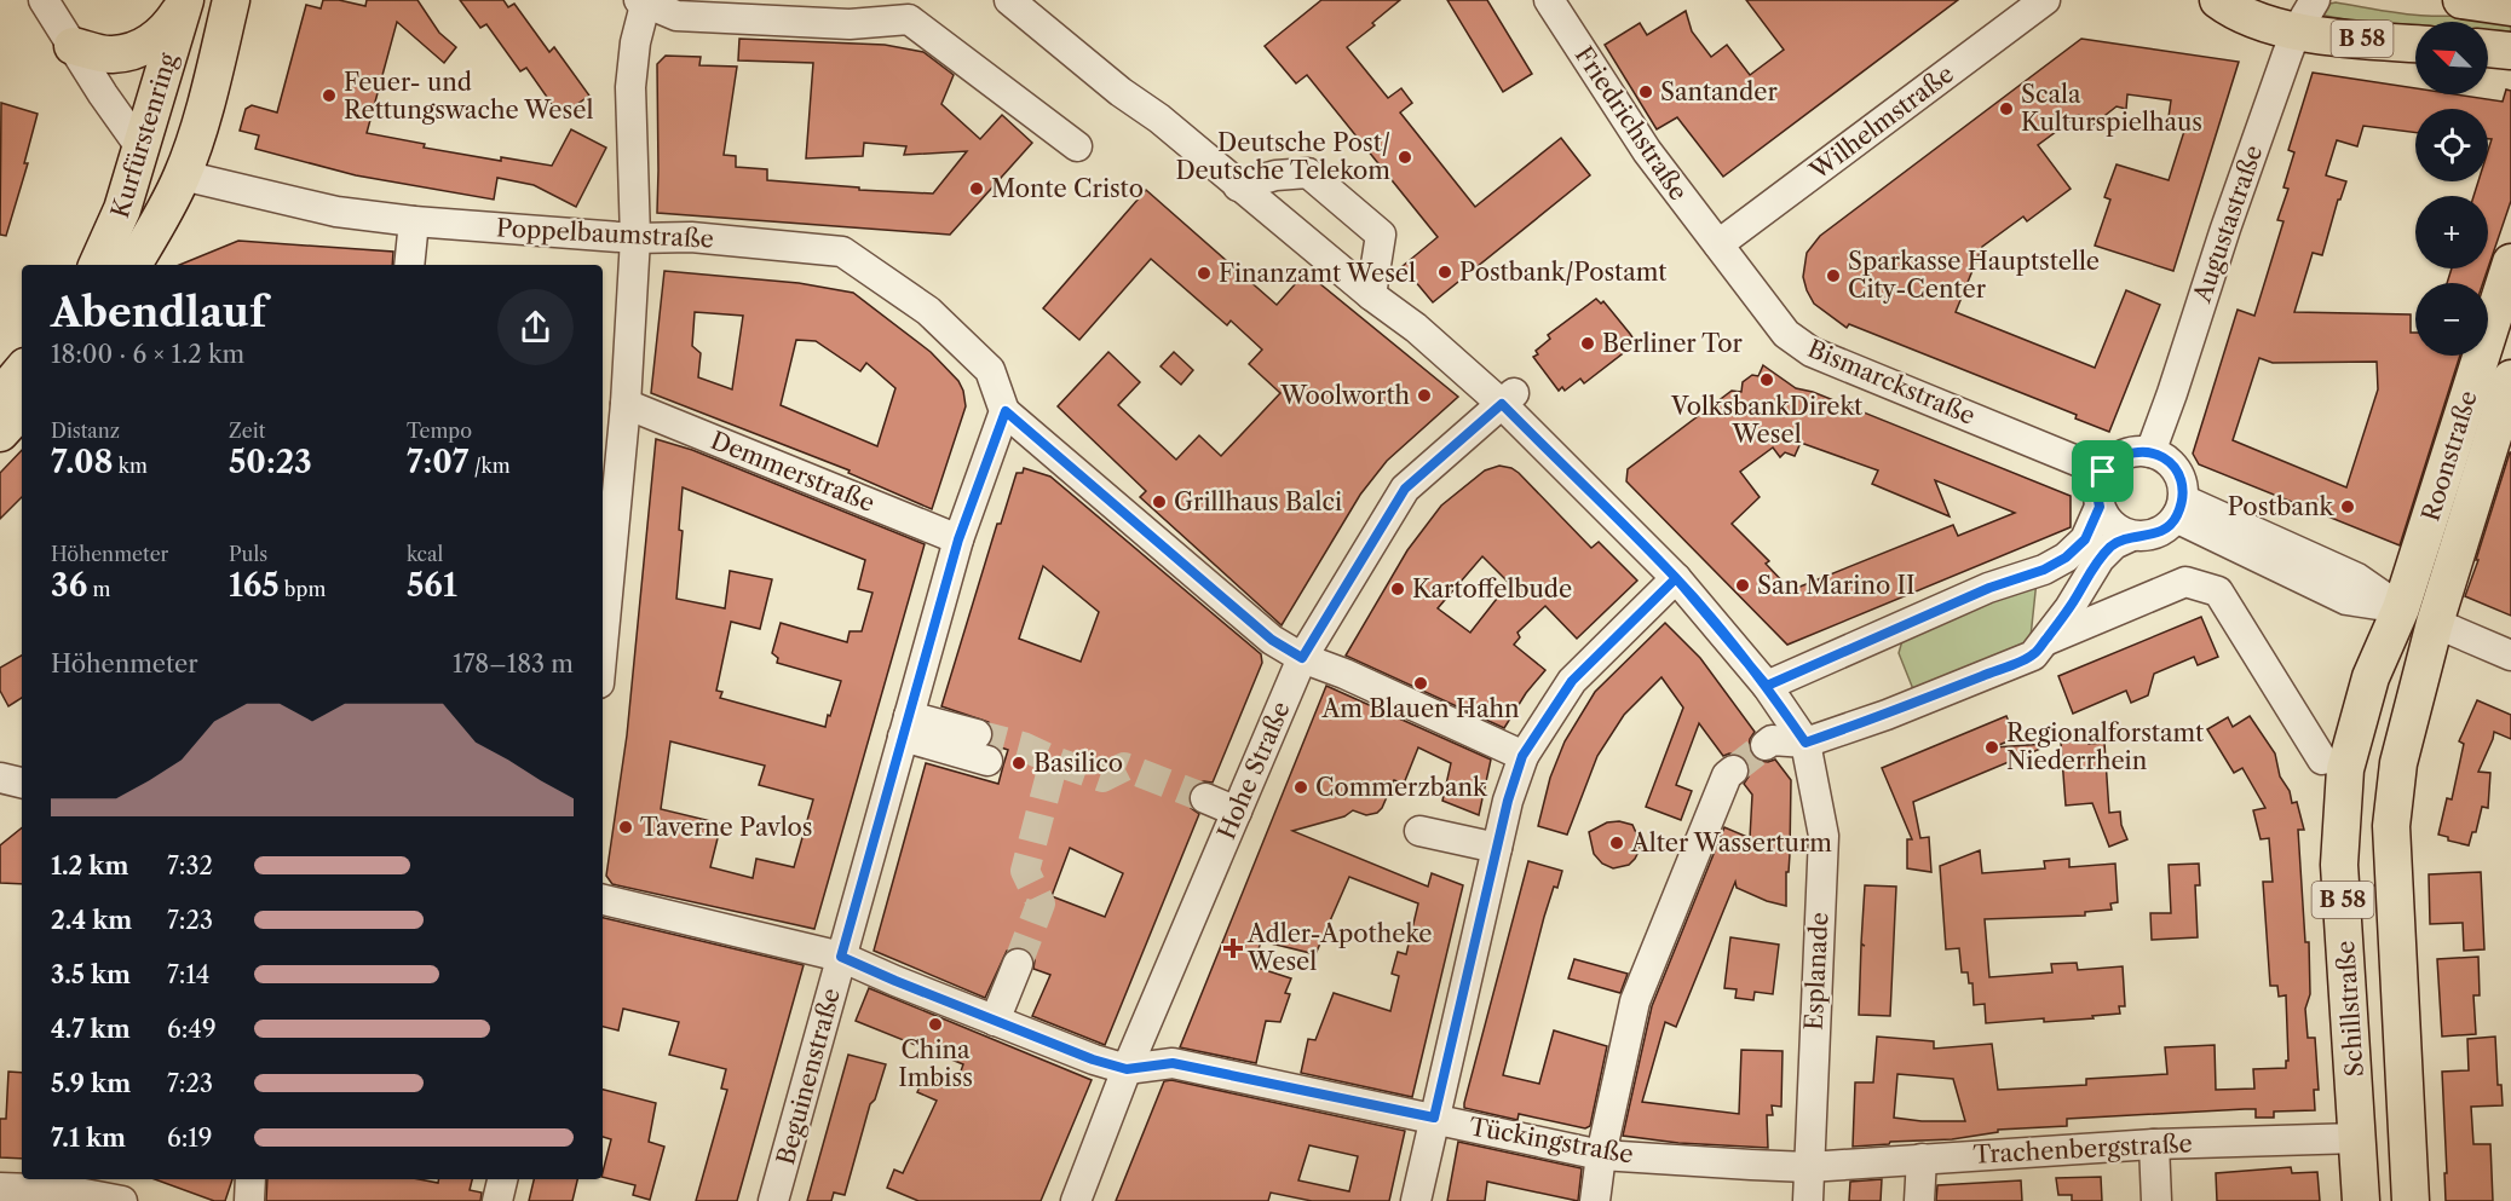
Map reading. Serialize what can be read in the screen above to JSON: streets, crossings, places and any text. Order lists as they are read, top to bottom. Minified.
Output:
{"streets":{"main road":["B 58","Kurfürstenring","Roonstraße","Schillstraße"],"street":["Wilhelmstraße","Friedrichstraße","Augustastraße","Poppelbaumstraße","Bismarckstraße","Demmerstraße","Hohe Straße","Esplanade","Beguinenstraße","Tückingstraße","Trachenbergstraße"]},"crossings":[["B 58","Augustastraße"],["B 58","Schillstraße"],["Wilhelmstraße","Friedrichstraße"],["Wilhelmstraße","Bismarckstraße"],["Friedrichstraße","Bismarckstraße"],["Kurfürstenring","Poppelbaumstraße"],["Augustastraße","Bismarckstraße"],["Poppelbaumstraße","Beguinenstraße"],["Roonstraße","Schillstraße"],["Demmerstraße","Beguinenstraße"],["Hohe Straße","Tückingstraße"],["Esplanade","Tückingstraße"],["Esplanade","Trachenbergstraße"],["Schillstraße","Trachenbergstraße"],["Tückingstraße","Trachenbergstraße"]],"places":{"other":["Santander","Feuer- und Rettungswache Wesel","Scala Kulturspielhaus","Deutsche Post/ Deutsche Telekom","Monte Cristo","Postbank/Postamt","Finanzamt Wesel","Sparkasse Hauptstelle City-Center","Berliner Tor","VolksbankDirekt Wesel","Woolworth","Grillhaus Balci","Postbank","San Marino II","Kartoffelbude","Am Blauen Hahn","Regionalforstamt Niederrhein","Basilico","Commerzbank","Taverne Pavlos","Alter Wasserturm","China Imbiss"],"health":["Adler-Apotheke Wesel"]},"north":"top left","page":{"map_buttons":["+","−"],"heading":["Abendlauf","18:00 · 6 × 1.2 km"],"stats":[["Distanz","7.08 km"],["Zeit","50:23"],["Tempo","7:07 /km"],["Höhenmeter","36 m"],["Puls","165 bpm"],["kcal","561"]],"chart":["Höhenmeter","178–183 m"],"list":[{"name":"1.2 km","note":"7:32"},{"name":"2.4 km","note":"7:23"},{"name":"3.5 km","note":"7:14"},{"name":"4.7 km","note":"6:49"},{"name":"5.9 km","note":"7:23"},{"name":"7.1 km","note":"6:19"}]}}
